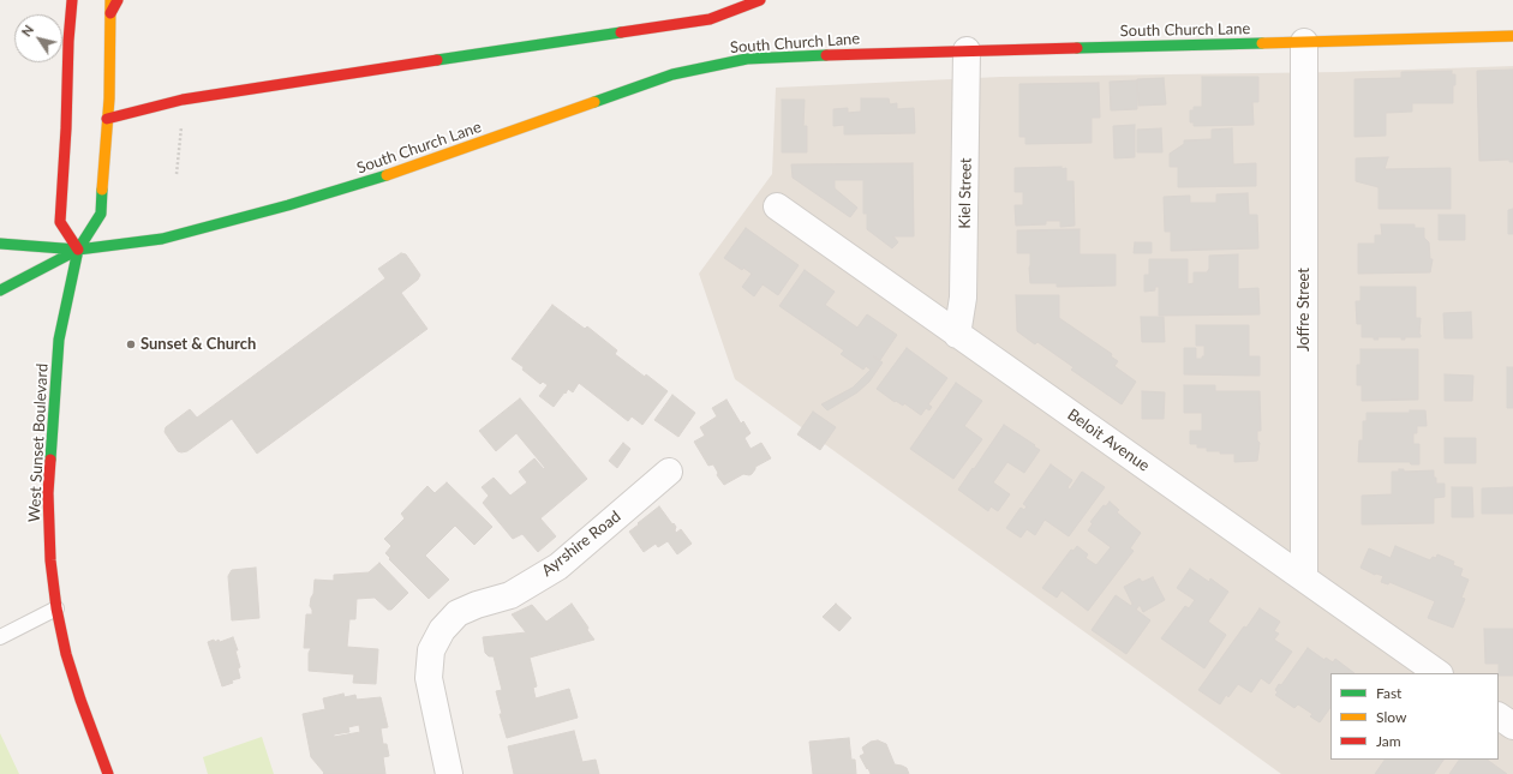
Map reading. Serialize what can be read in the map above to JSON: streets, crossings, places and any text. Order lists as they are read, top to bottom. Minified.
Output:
{"streets":{"main road":["South Church Lane","West Sunset Boulevard"],"street":["Kiel Street","Joffre Street","Beloit Avenue","Ayrshire Road"]},"crossings":[["South Church Lane","Kiel Street"],["South Church Lane","Joffre Street"],["South Church Lane","West Sunset Boulevard"],["Kiel Street","Beloit Avenue"],["Joffre Street","Beloit Avenue"]],"places":["Sunset & Church"],"legend":["Fast","Slow","Jam"],"north":"top left"}
